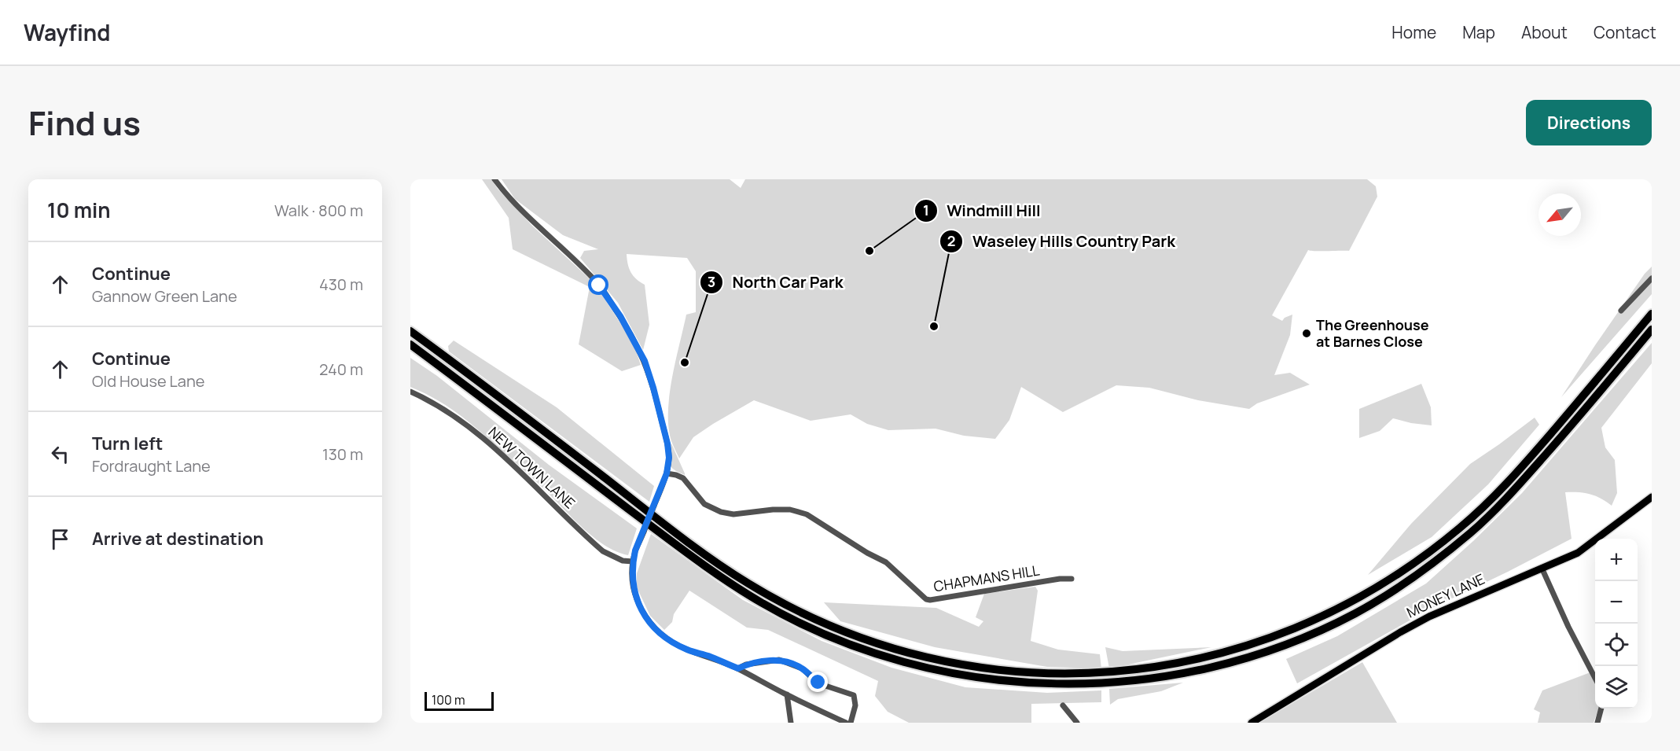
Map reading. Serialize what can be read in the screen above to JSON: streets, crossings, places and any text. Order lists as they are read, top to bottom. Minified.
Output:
{"streets":{"main road":["MONEY LANE"],"street":["NEW TOWN LANE","CHAPMANS HILL"]},"places":["Windmill Hill","Waseley Hills Country Park","The Greenhouse at Barnes Close","North Car Park"],"scale_bar":"100 m","north":"bottom left","page":{"header":"Wayfind","nav":["Home","Map","About","Contact"],"title":"Find us","buttons":"Directions","heading":["10 min","Walk · 800 m"],"list":[["Continue","Gannow Green Lane","430 m"],["Continue","Old House Lane","240 m"],["Turn left","Fordraught Lane","130 m"],"Arrive at destination"],"map_buttons":["+","−"],"scale":"100 m"}}
